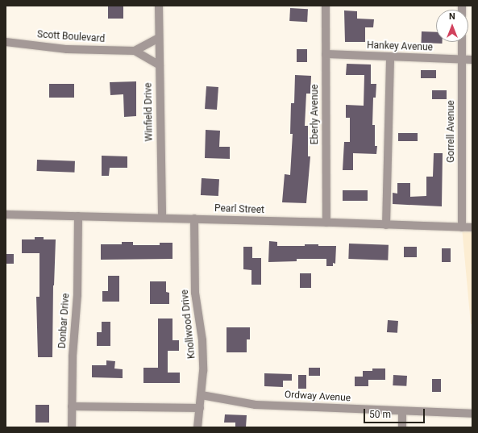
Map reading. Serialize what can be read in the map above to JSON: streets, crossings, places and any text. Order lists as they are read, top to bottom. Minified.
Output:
{"streets":{"street":["Scott Boulevard","Hankey Avenue","Winfield Drive","Eberly Avenue","Gorrell Avenue","Pearl Street","Donbar Drive","Knollwood Drive","Ordway Avenue"]},"crossings":[["Scott Boulevard","Winfield Drive"],["Hankey Avenue","Eberly Avenue"],["Hankey Avenue","Gorrell Avenue"],["Winfield Drive","Pearl Street"],["Eberly Avenue","Pearl Street"],["Gorrell Avenue","Pearl Street"],["Pearl Street","Donbar Drive"],["Pearl Street","Knollwood Drive"],["Knollwood Drive","Ordway Avenue"]],"scale_bar":"50 m","north":"top"}
